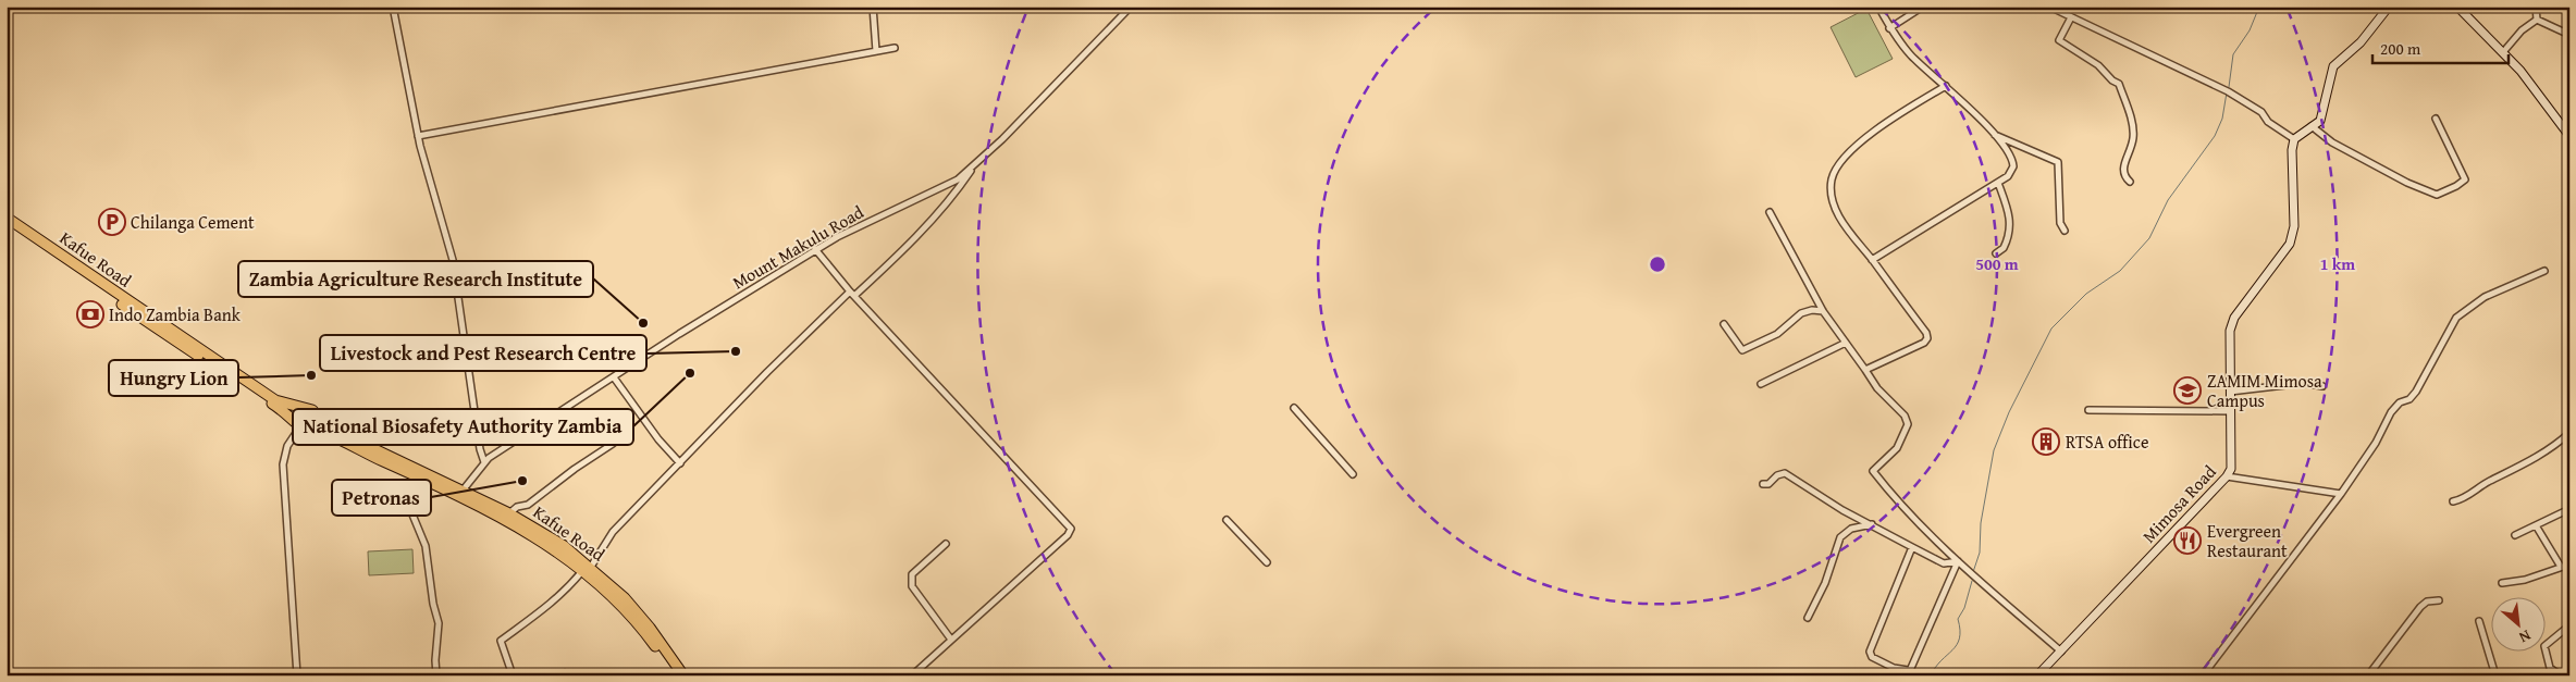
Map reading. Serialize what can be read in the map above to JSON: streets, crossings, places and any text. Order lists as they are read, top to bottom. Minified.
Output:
{"streets":{"highway":["Kafue Road"],"street":["Mount Makulu Road","Mimosa Road"]},"crossings":[["Mount Makulu Road","Kafue Road"]],"places":{"parking":["Chilanga Cement"],"bank":["Indo Zambia Bank"],"other":["Zambia Agriculture Research Institute","Livestock and Pest Research Centre","National Biosafety Authority Zambia","Hungry Lion","Petronas"],"school or university":["ZAMIM Mimosa Campus"],"building":["RTSA office"],"restaurant":["Evergreen Restaurant"]},"scale_bar":"200 m","north":"bottom right","rings":["500 m","1 km"]}
